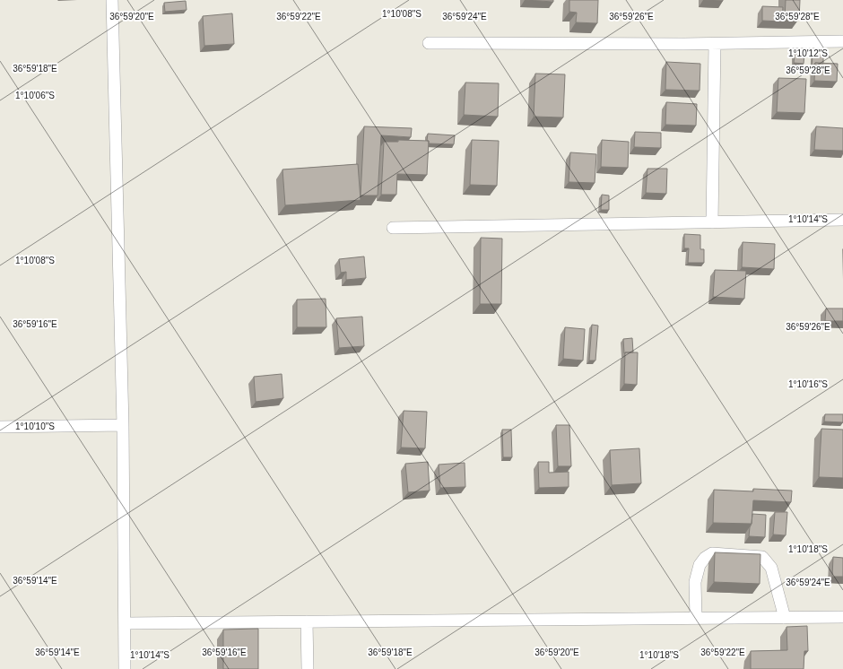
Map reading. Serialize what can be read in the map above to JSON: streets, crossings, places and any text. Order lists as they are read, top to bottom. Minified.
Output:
{"coordinates":["1°10'08\"S","36°59'28\"E","36°59'20\"E","36°59'22\"E","36°59'24\"E","36°59'26\"E","1°10'12\"S","36°59'18\"E","1°10'06\"S","1°10'14\"S","36°59'16\"E","1°10'16\"S","1°10'10\"S","1°10'18\"S","36°59'14\"E"]}
